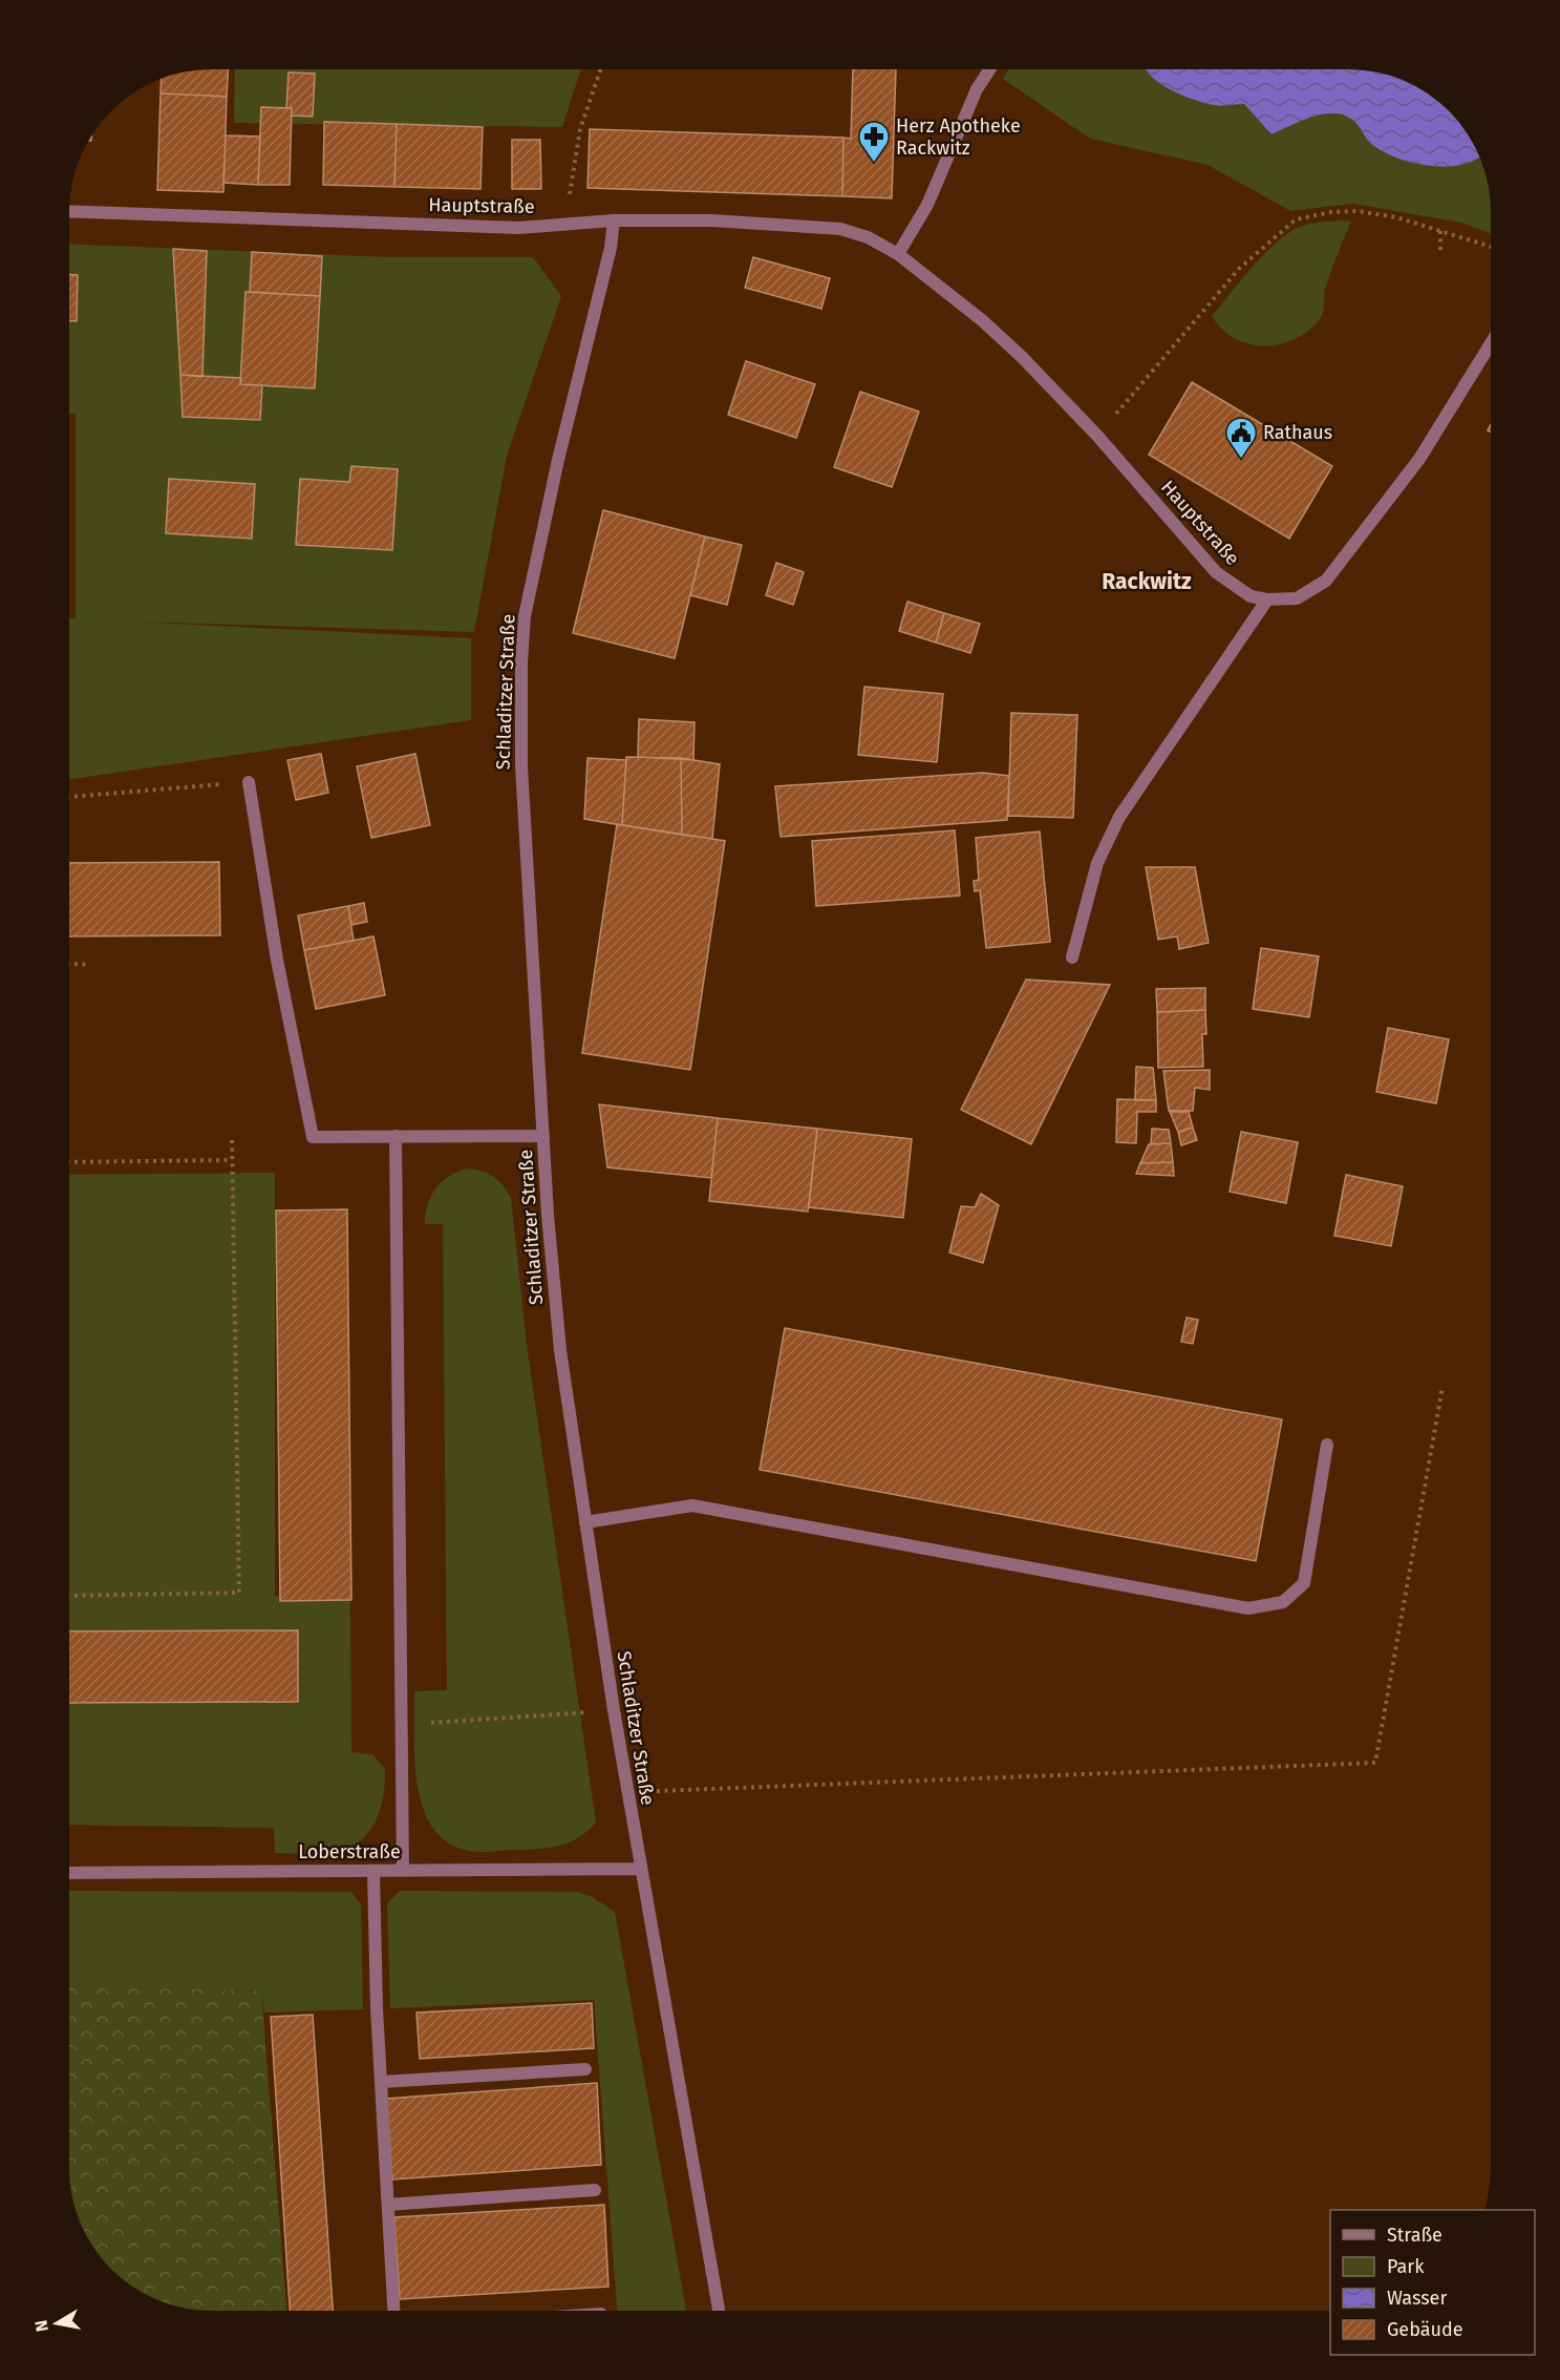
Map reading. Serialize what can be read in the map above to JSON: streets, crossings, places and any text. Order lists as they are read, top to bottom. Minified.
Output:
{"streets":{"street":["Hauptstraße","Schladitzer Straße","Loberstraße"]},"crossings":[["Hauptstraße","Schladitzer Straße"],["Schladitzer Straße","Loberstraße"]],"districts":["Rackwitz"],"places":{"pharmacy":["Herz Apotheke Rackwitz"],"public building":["Rathaus"]},"legend":["Straße","Park","Wasser","Gebäude"],"north":"left"}
